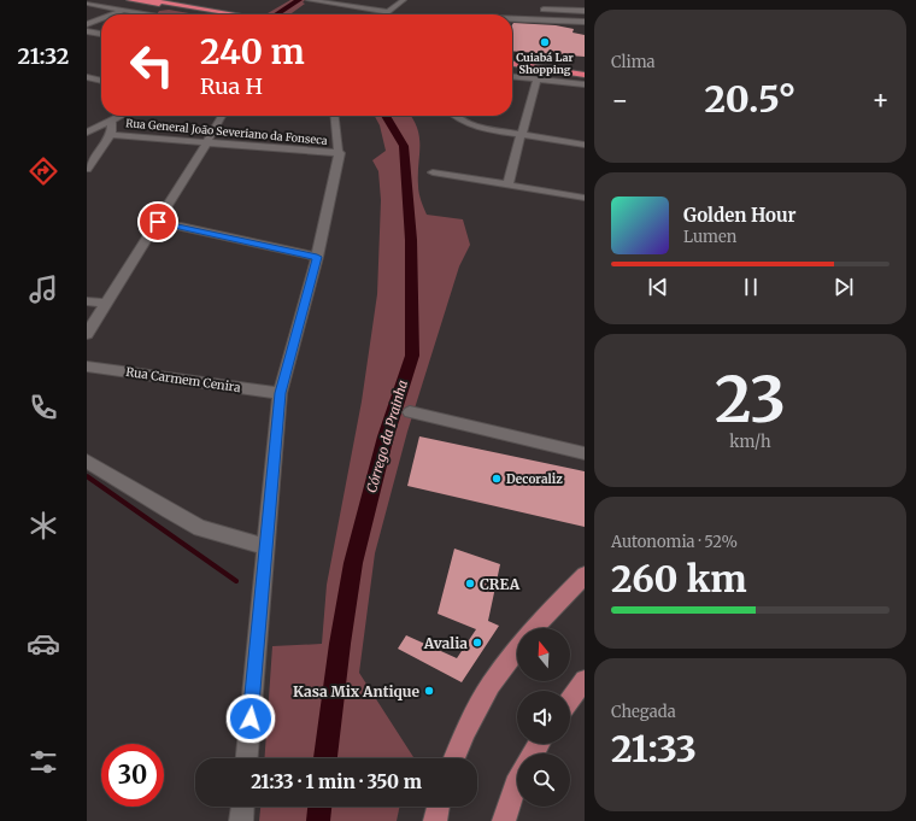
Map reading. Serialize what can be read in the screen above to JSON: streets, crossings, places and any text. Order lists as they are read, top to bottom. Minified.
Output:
{"streets":{"street":["Rua General João Severiano da Fonseca","Rua Carmem Cenira"]},"water":["Córrego da Prainha"],"places":["Cuiabá Lar Shopping","Decoraliz","CREA","Avalia","Kasa Mix Antique"],"north":"top","page":{"tabs":"21:32","tile":["Clima",["23","km/h"],["Autonomia · 52%","260 km"],["Chegada","21:33"]],"turn":["240 m","Rua H"],"heat":["−","20.5°","+"],"song":["Golden Hour","Lumen"],"limit":"30","trip":"21:33 · 1 min · 350 m"}}
